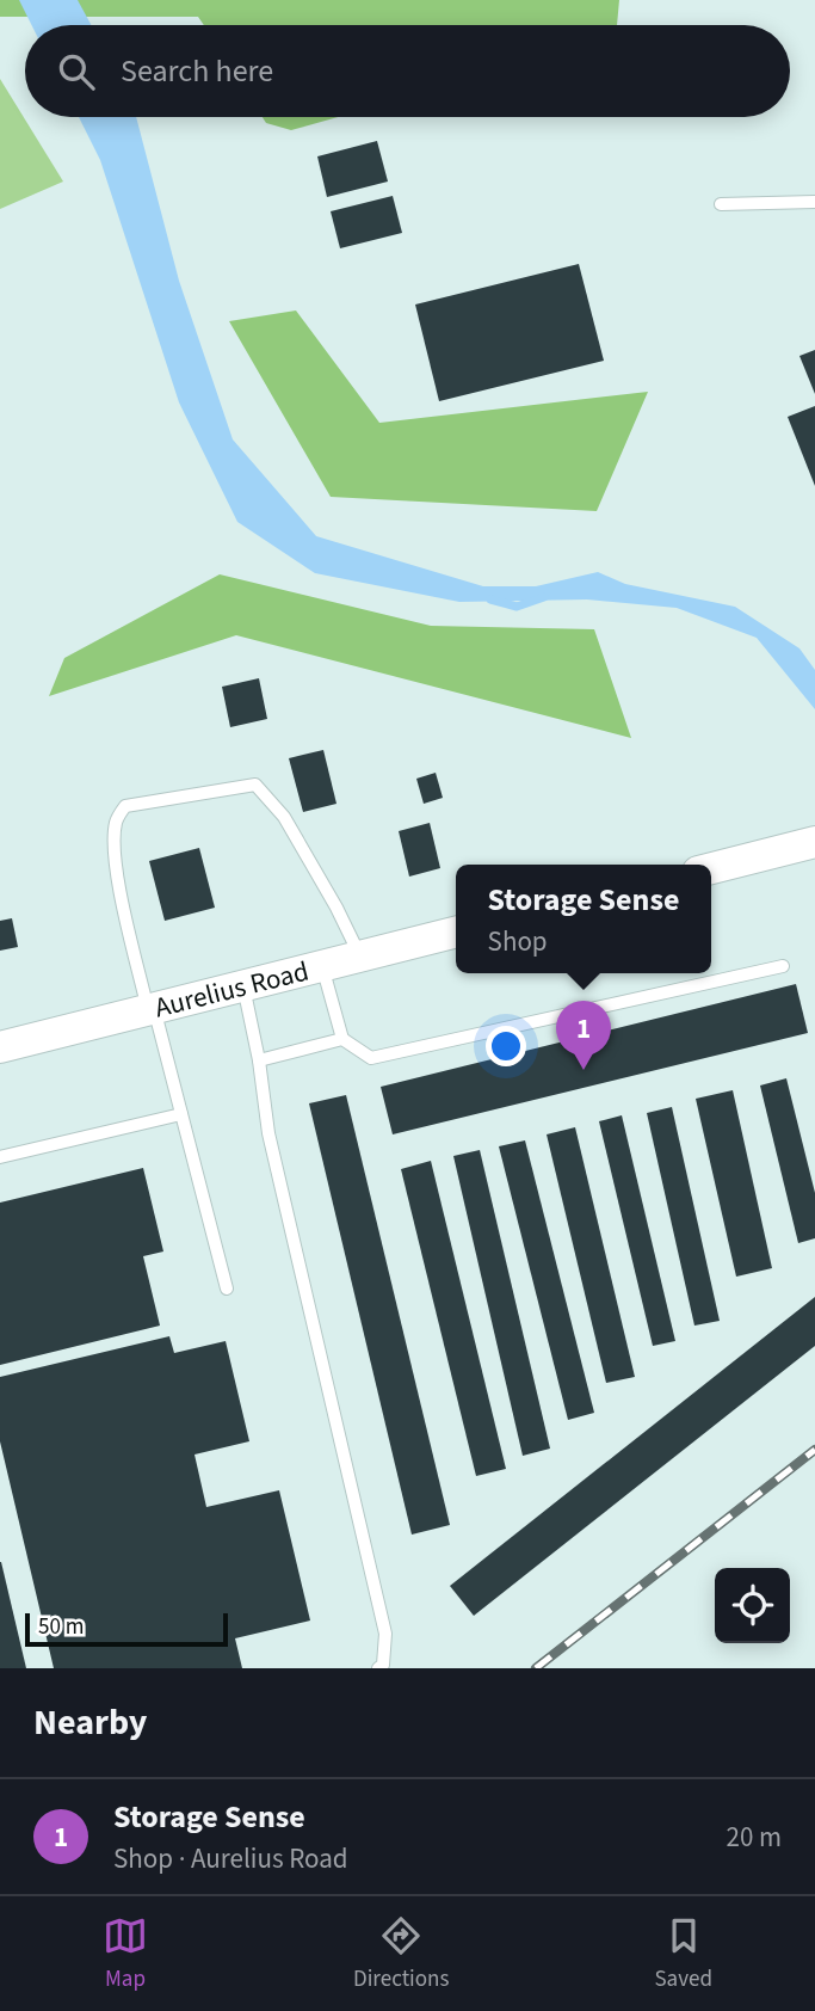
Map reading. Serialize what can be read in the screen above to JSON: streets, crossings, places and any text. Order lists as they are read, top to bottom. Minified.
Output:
{"streets":{"street":["Aurelius Road"]},"scale_bar":"50 m","page":{"search":"Search here","popup":["Storage Sense","Shop"],"pins":"1","scale":"50 m","heading":"Nearby","list":[{"mark":"1","name":"Storage Sense","note":"Shop · Aurelius Road","value":"20 m"}],"nav":["Map","Directions","Saved"]}}
